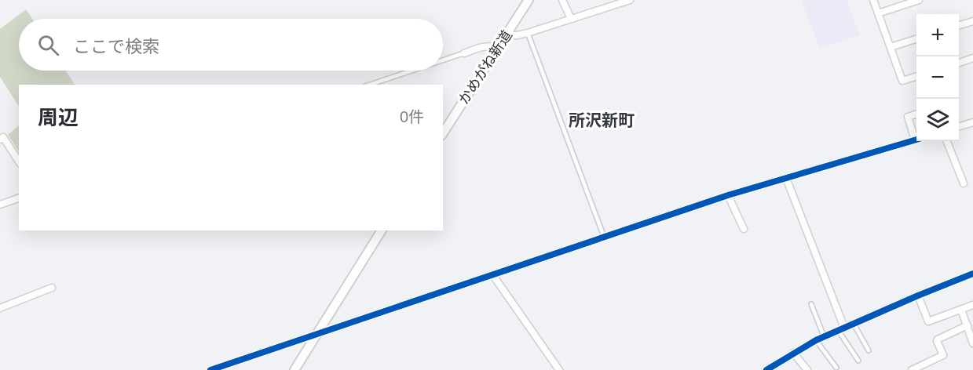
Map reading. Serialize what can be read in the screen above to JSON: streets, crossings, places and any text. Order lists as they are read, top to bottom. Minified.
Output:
{"streets":{"street":["かめがね新道"]},"districts":["所沢新町"],"page":{"map_buttons":["+","−"],"search":"ここで検索","heading":["周辺","0件"]}}
